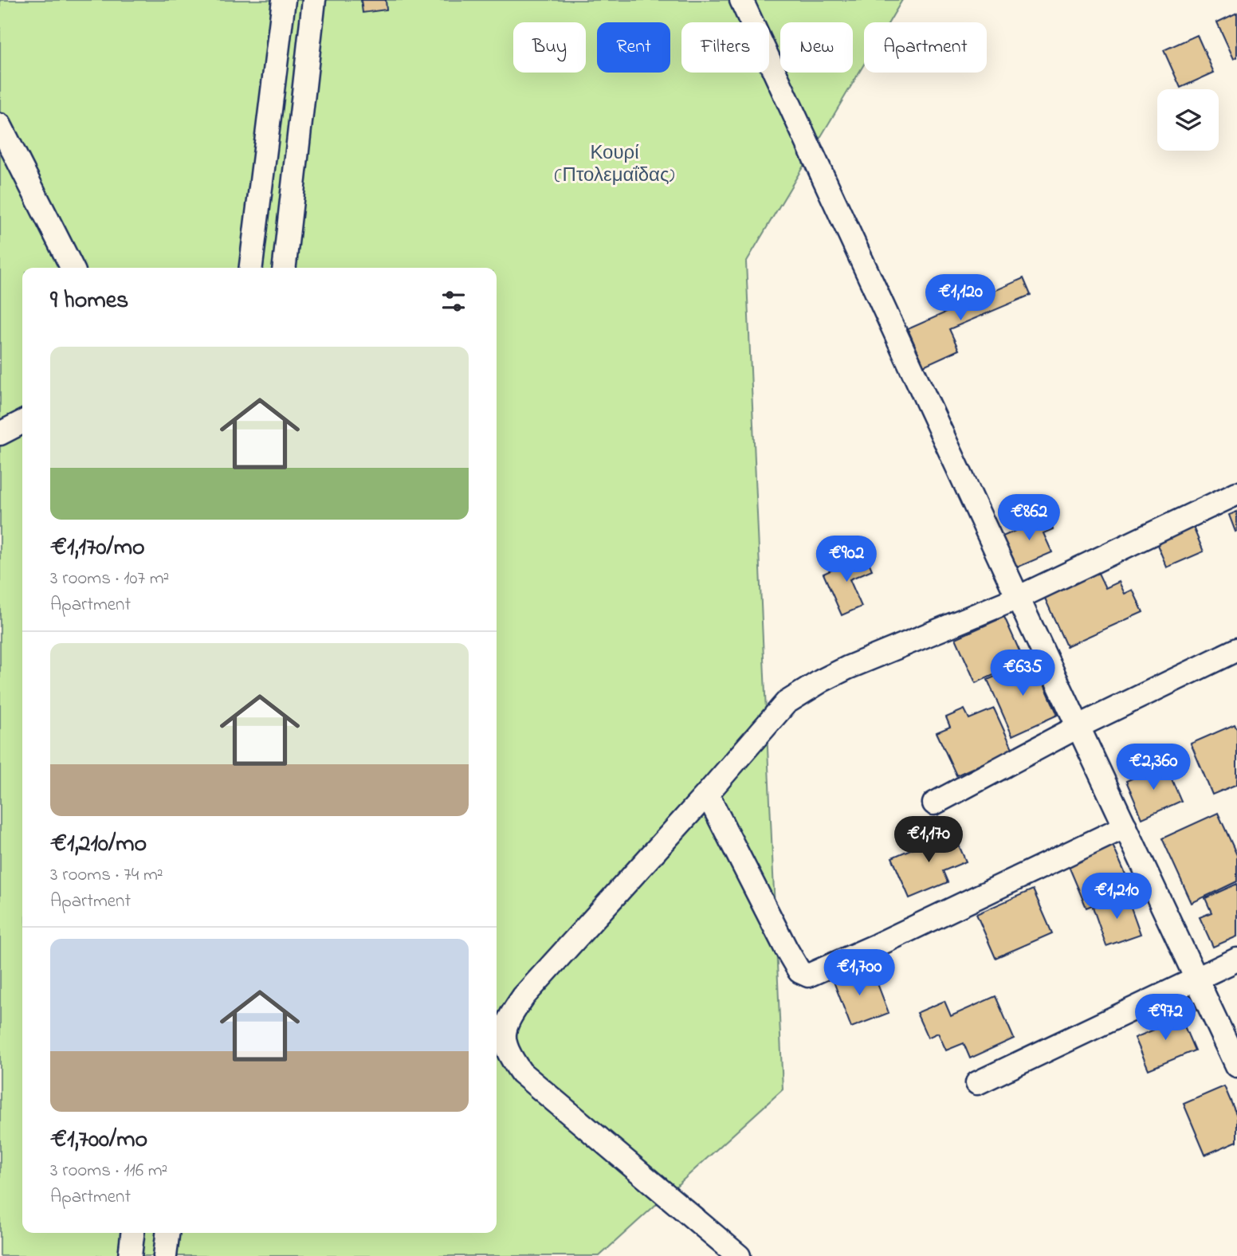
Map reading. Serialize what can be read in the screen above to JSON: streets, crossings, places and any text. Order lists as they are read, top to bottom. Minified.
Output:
{"parks":["Κουρί (Πτολεμαΐδας)"],"page":{"chip":["Buy","Rent","Filters","New","Apartment"],"heading":"9 homes","price":["€1,120","€862","€902","€635","€2,360","€1,170","€1,210","€1,700","€972"],"list":[{"name":"€1,170/mo","note":"3 rooms · 107 m² · Apartment"},{"name":"€1,210/mo","note":"3 rooms · 74 m² · Apartment"},{"name":"€1,700/mo","note":"3 rooms · 116 m² · Apartment"}]}}
